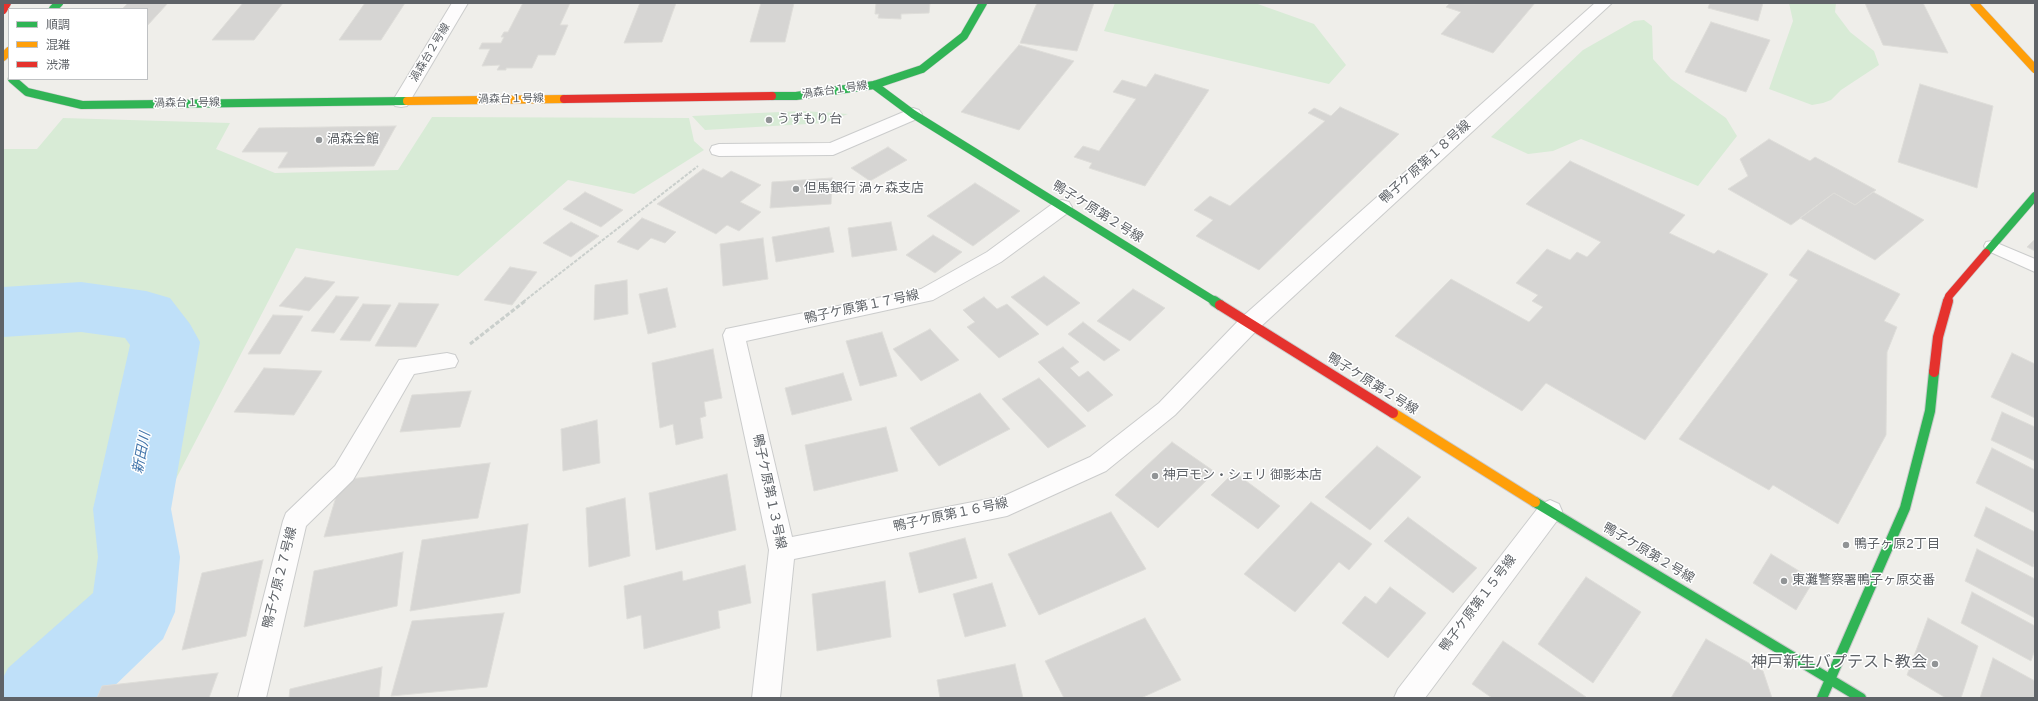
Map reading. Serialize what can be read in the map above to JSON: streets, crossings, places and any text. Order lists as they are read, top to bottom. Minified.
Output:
{"streets":{"street":["渦森台２号線","渦森台１号線","鴨子ケ原第１８号線","鴨子ケ原第２号線","鴨子ケ原第１７号線","鴨子ケ原第１３号線","鴨子ケ原第１６号線","鴨子ケ原２７号線","鴨子ケ原第１５号線"]},"crossings":[["渦森台２号線","渦森台１号線"],["渦森台１号線","鴨子ケ原第２号線"],["鴨子ケ原第１８号線","鴨子ケ原第２号線"],["鴨子ケ原第１８号線","鴨子ケ原第１６号線"],["鴨子ケ原第２号線","鴨子ケ原第１７号線"],["鴨子ケ原第２号線","鴨子ケ原第１６号線"],["鴨子ケ原第２号線","鴨子ケ原第１５号線"],["鴨子ケ原第１７号線","鴨子ケ原第１３号線"],["鴨子ケ原第１３号線","鴨子ケ原第１６号線"]],"water":["新田川"],"places":["うずもり台","渦森会館","但馬銀行 渦ヶ森支店","神戸モン・シェリ 御影本店","鴨子ヶ原2丁目","東灘警察署鴨子ヶ原交番","神戸新生バプテスト教会"],"legend":["順調","混雑","渋滞"]}
